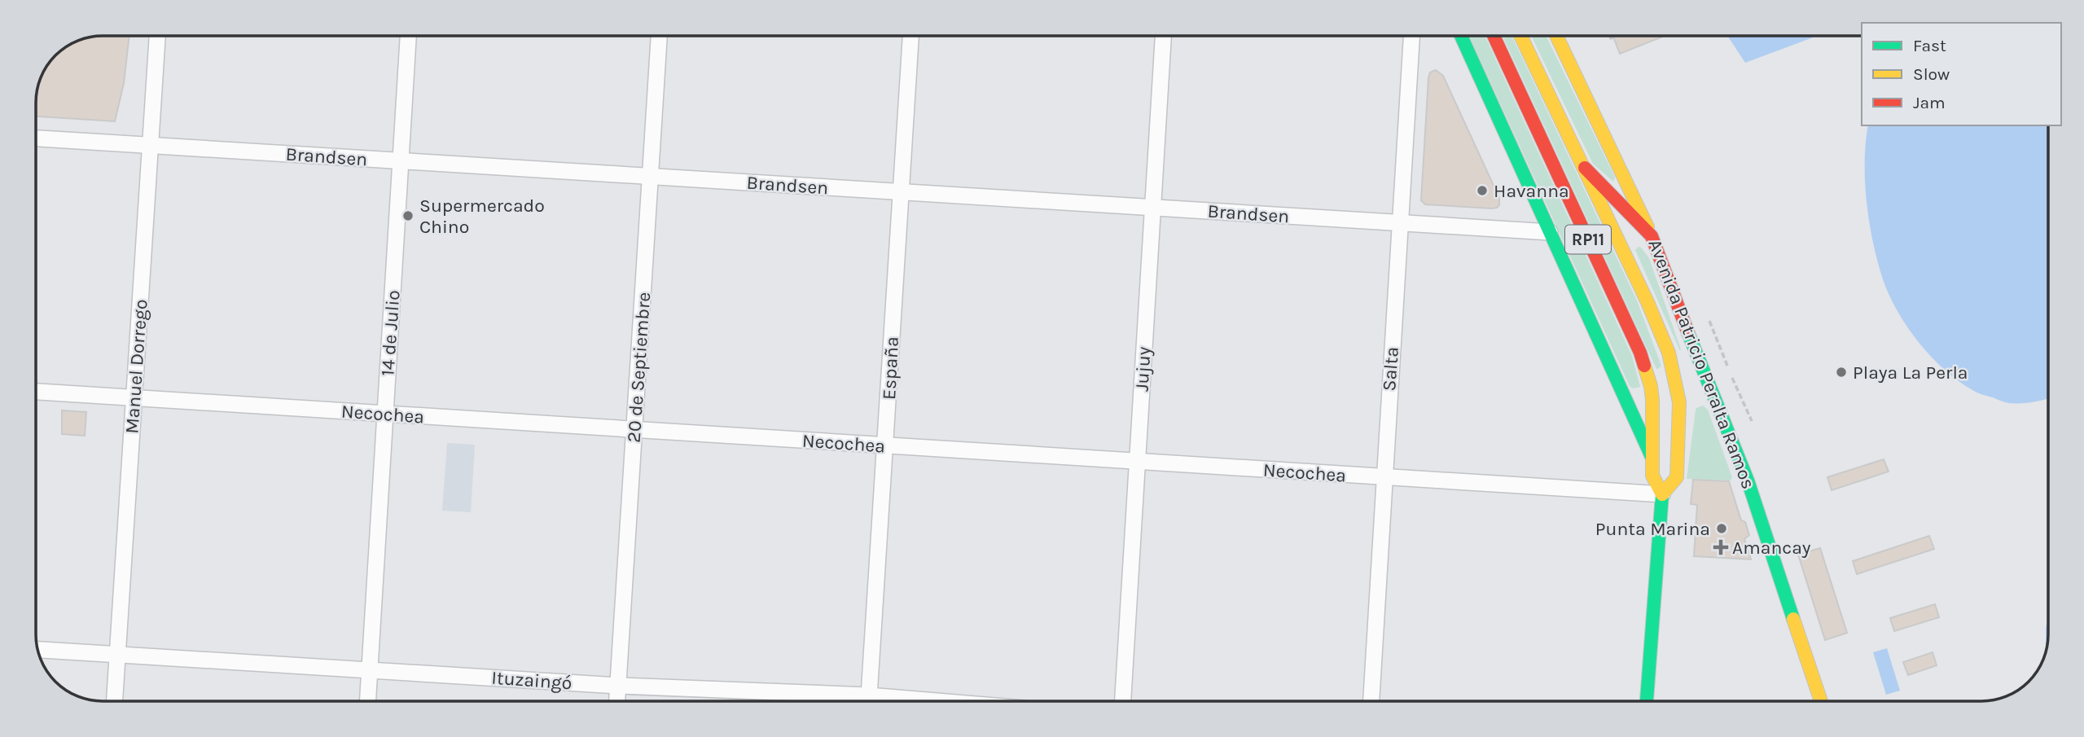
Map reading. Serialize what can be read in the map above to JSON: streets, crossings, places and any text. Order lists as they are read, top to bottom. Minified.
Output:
{"streets":{"main road":["RP11","Avenida Patricio Peralta Ramos"],"street":["Brandsen","14 de Julio","Manuel Dorrego","20 de Septiembre","España","Jujuy","Salta","Necochea","Ituzaingó"]},"crossings":[["Brandsen","14 de Julio"],["Brandsen","Manuel Dorrego"],["Brandsen","20 de Septiembre"],["Brandsen","España"],["Brandsen","Jujuy"],["Brandsen","Salta"],["RP11","Avenida Patricio Peralta Ramos"],["RP11","Necochea"],["14 de Julio","Necochea"],["14 de Julio","Ituzaingó"],["Avenida Patricio Peralta Ramos","Necochea"],["Manuel Dorrego","Necochea"],["Manuel Dorrego","Ituzaingó"],["20 de Septiembre","Necochea"],["20 de Septiembre","Ituzaingó"],["España","Necochea"],["Jujuy","Necochea"],["Salta","Necochea"]],"places":{"other":["Havanna","Supermercado Chino","Playa La Perla","Punta Marina"],"health":["Amancay"]},"legend":["Fast","Slow","Jam"]}
